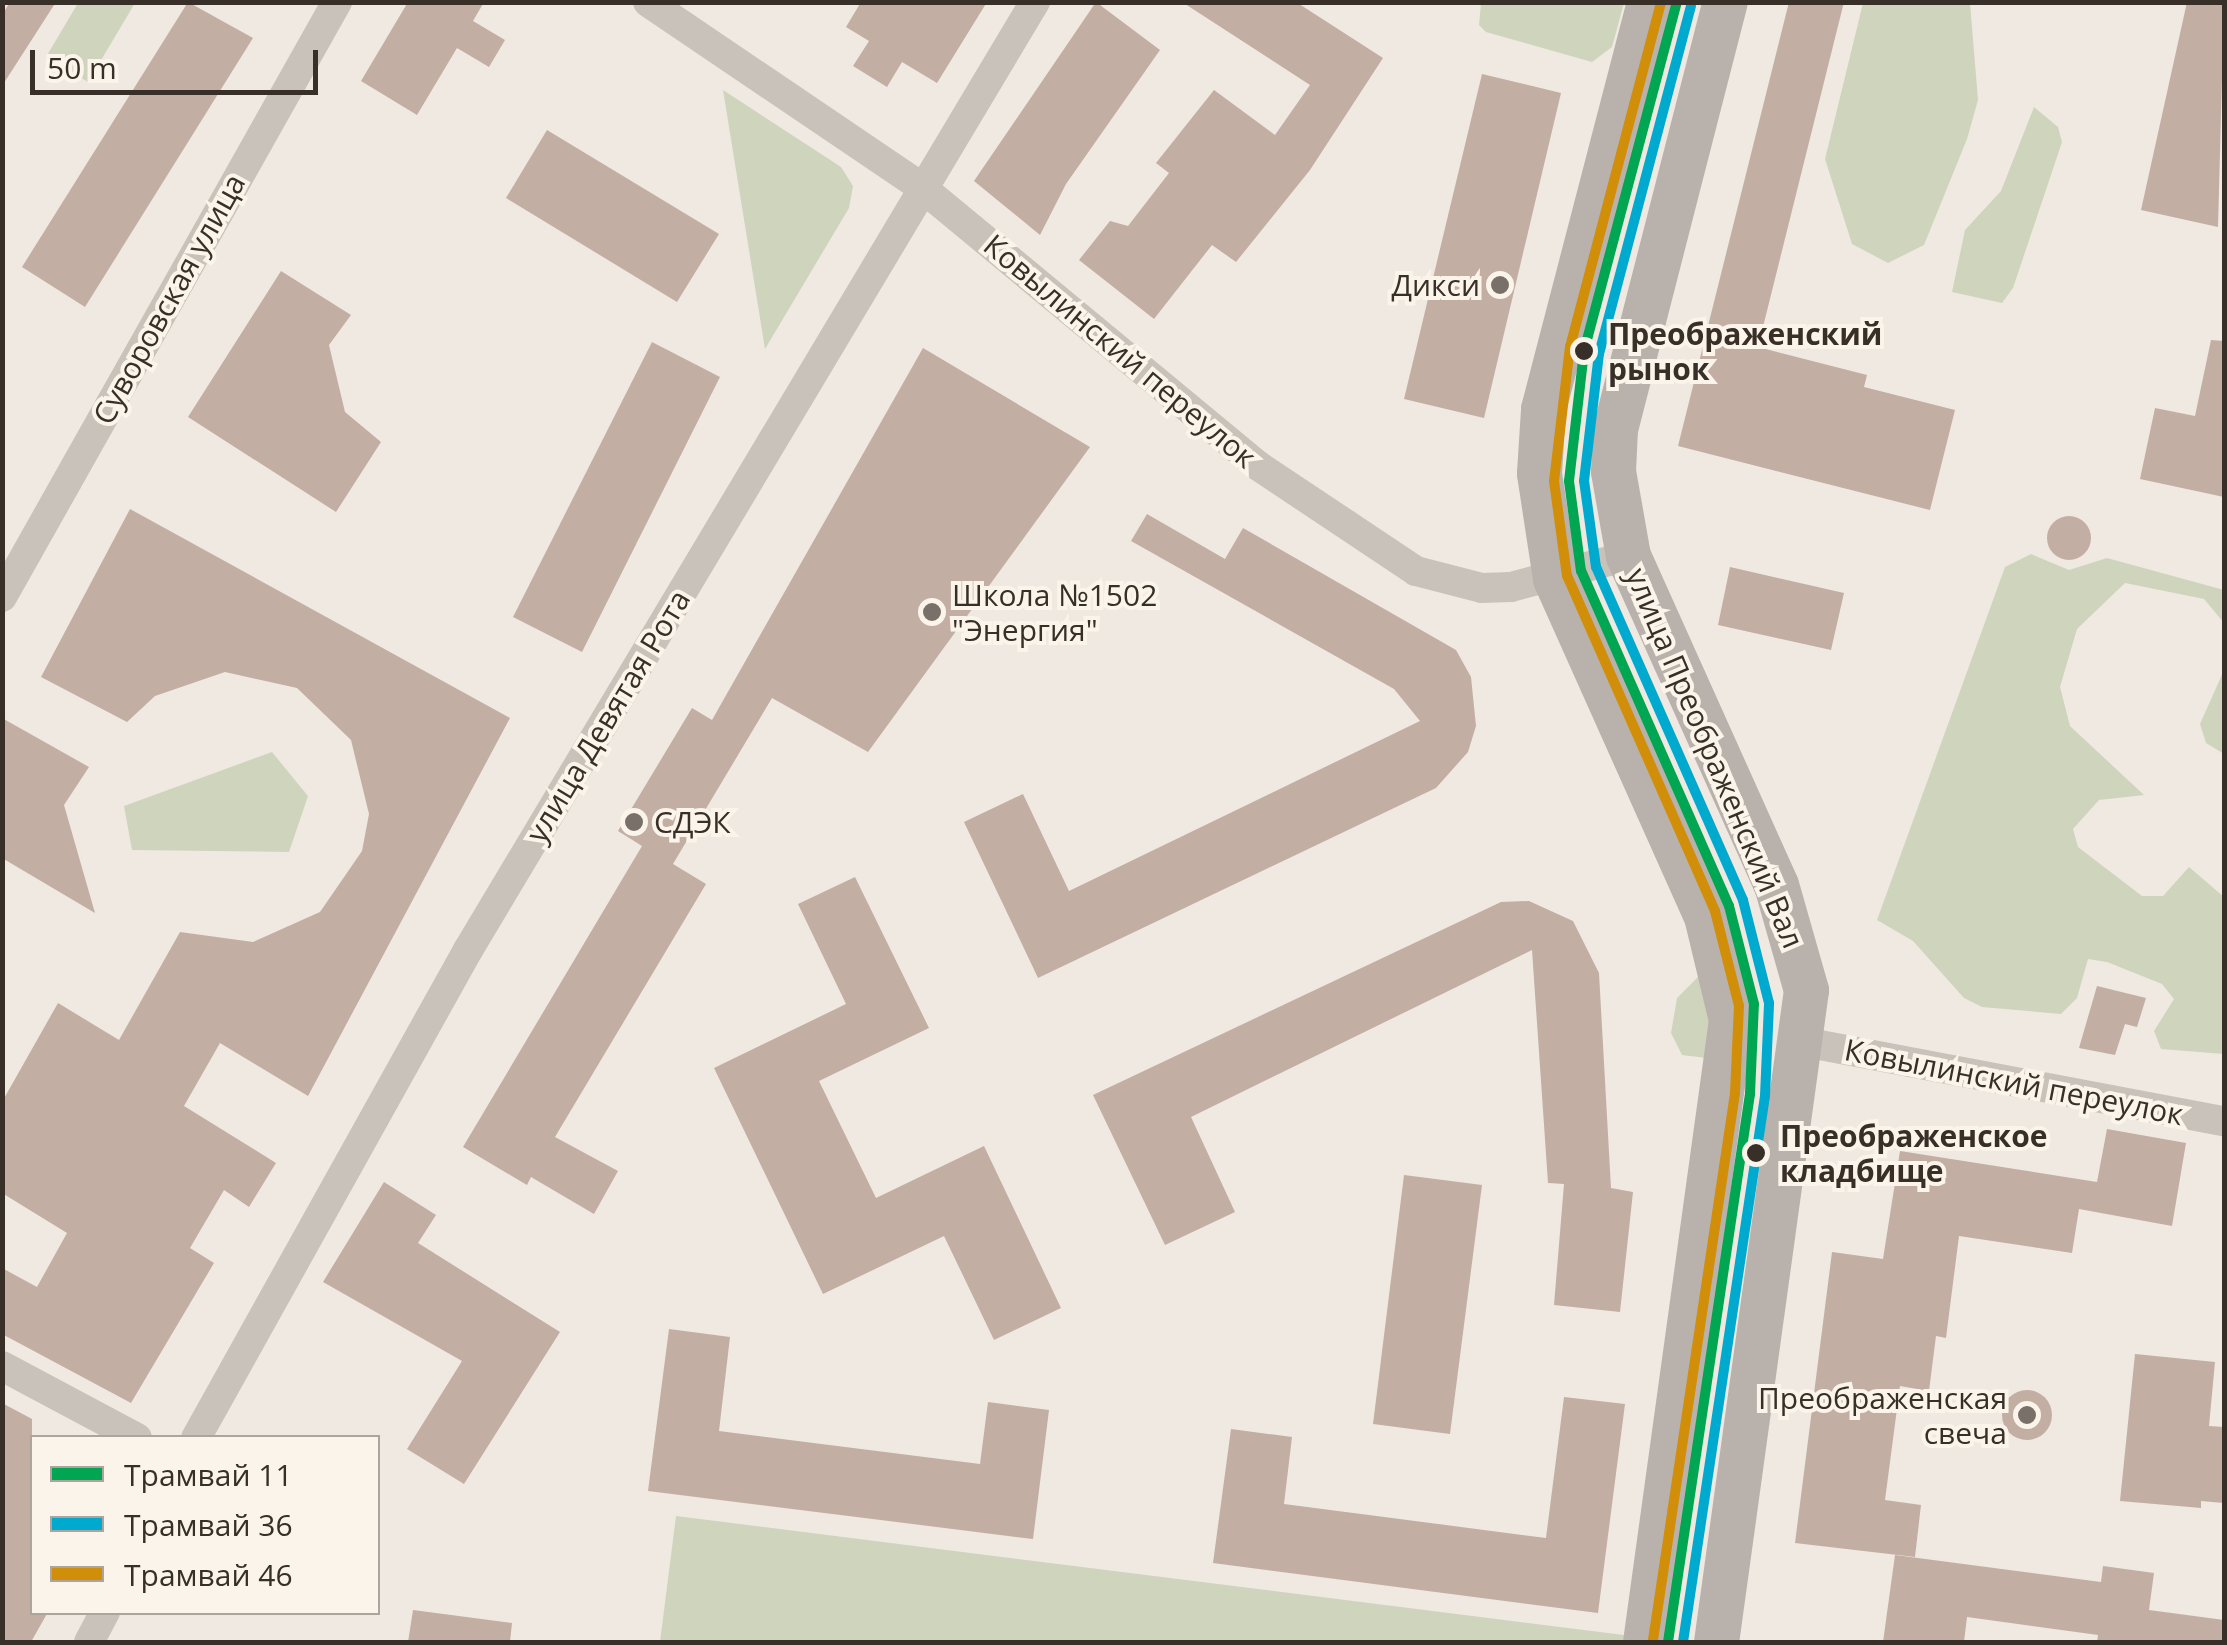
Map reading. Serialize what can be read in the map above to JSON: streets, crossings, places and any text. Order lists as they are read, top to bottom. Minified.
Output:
{"streets":{"main road":["улица Преображенский Вал"],"street":["Суворовская улица","Ковылинский переулок","улица Девятая Рота"]},"crossings":[["Ковылинский переулок","улица Девятая Рота"],["Ковылинский переулок","улица Преображенский Вал"]],"places":["Дикси","Преображенский рынок","Школа №1502 \"Энергия\"","СДЭК","Преображенское кладбище","Преображенская свеча"],"lines":["tram line 11","tram line 46","tram line 36"],"legend":["Трамвай 11","Трамвай 36","Трамвай 46"],"scale_bar":"50 m"}
